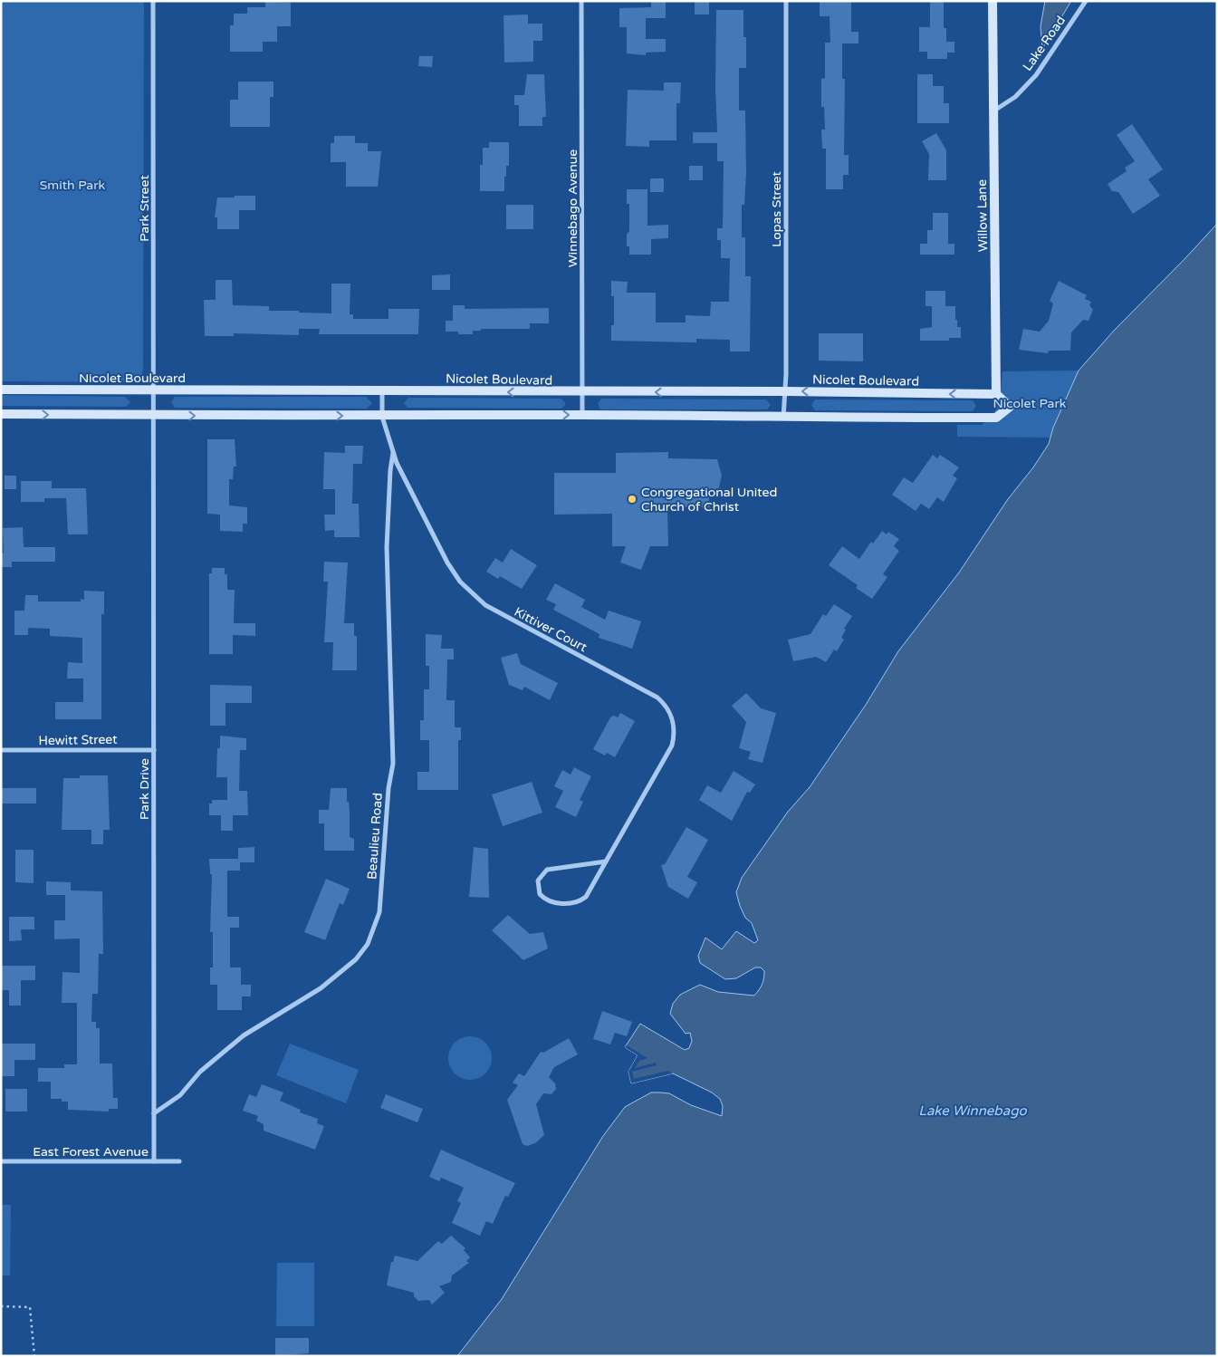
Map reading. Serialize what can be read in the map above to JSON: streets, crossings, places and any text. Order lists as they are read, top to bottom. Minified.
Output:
{"streets":{"street":["Lake Road","Park Street","Winnebago Avenue","Lopas Street","Willow Lane","Nicolet Boulevard","Kittiver Court","Hewitt Street","Park Drive","Beaulieu Road","East Forest Avenue"]},"crossings":[["Lake Road","Willow Lane"],["Park Street","Nicolet Boulevard"],["Park Street","Park Drive"],["Winnebago Avenue","Nicolet Boulevard"],["Lopas Street","Nicolet Boulevard"],["Willow Lane","Nicolet Boulevard"],["Nicolet Boulevard","Kittiver Court"],["Kittiver Court","Beaulieu Road"],["Hewitt Street","Park Drive"],["Park Drive","Beaulieu Road"],["Park Drive","East Forest Avenue"]],"water":["Lake Winnebago"],"parks":["Smith Park","Nicolet Park"],"places":["Congregational United Church of Christ"]}
